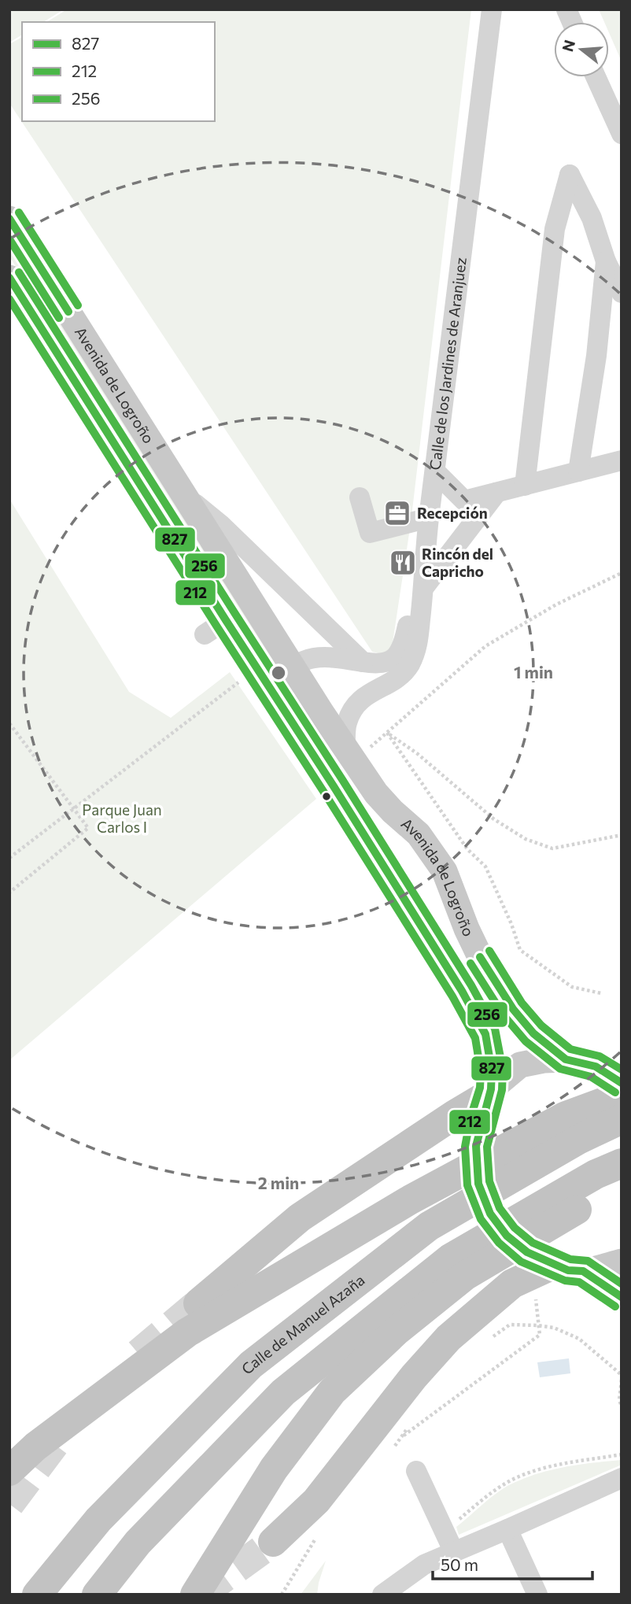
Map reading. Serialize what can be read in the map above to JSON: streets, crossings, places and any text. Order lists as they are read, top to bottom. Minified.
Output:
{"streets":{"highway":["Calle de Manuel Azaña"],"main road":["Avenida de Logroño"],"street":["Calle de los Jardines de Aranjuez"]},"crossings":[["Calle de los Jardines de Aranjuez","Avenida de Logroño"]],"parks":["Parque Juan Carlos I"],"places":{"office":["Recepción"],"restaurant":["Rincón del Capricho"]},"lines":["transit line 256","transit line 827","transit line 212"],"legend":["827","212","256"],"scale_bar":"50 m","north":"left","rings":["1 min","2 min"]}
